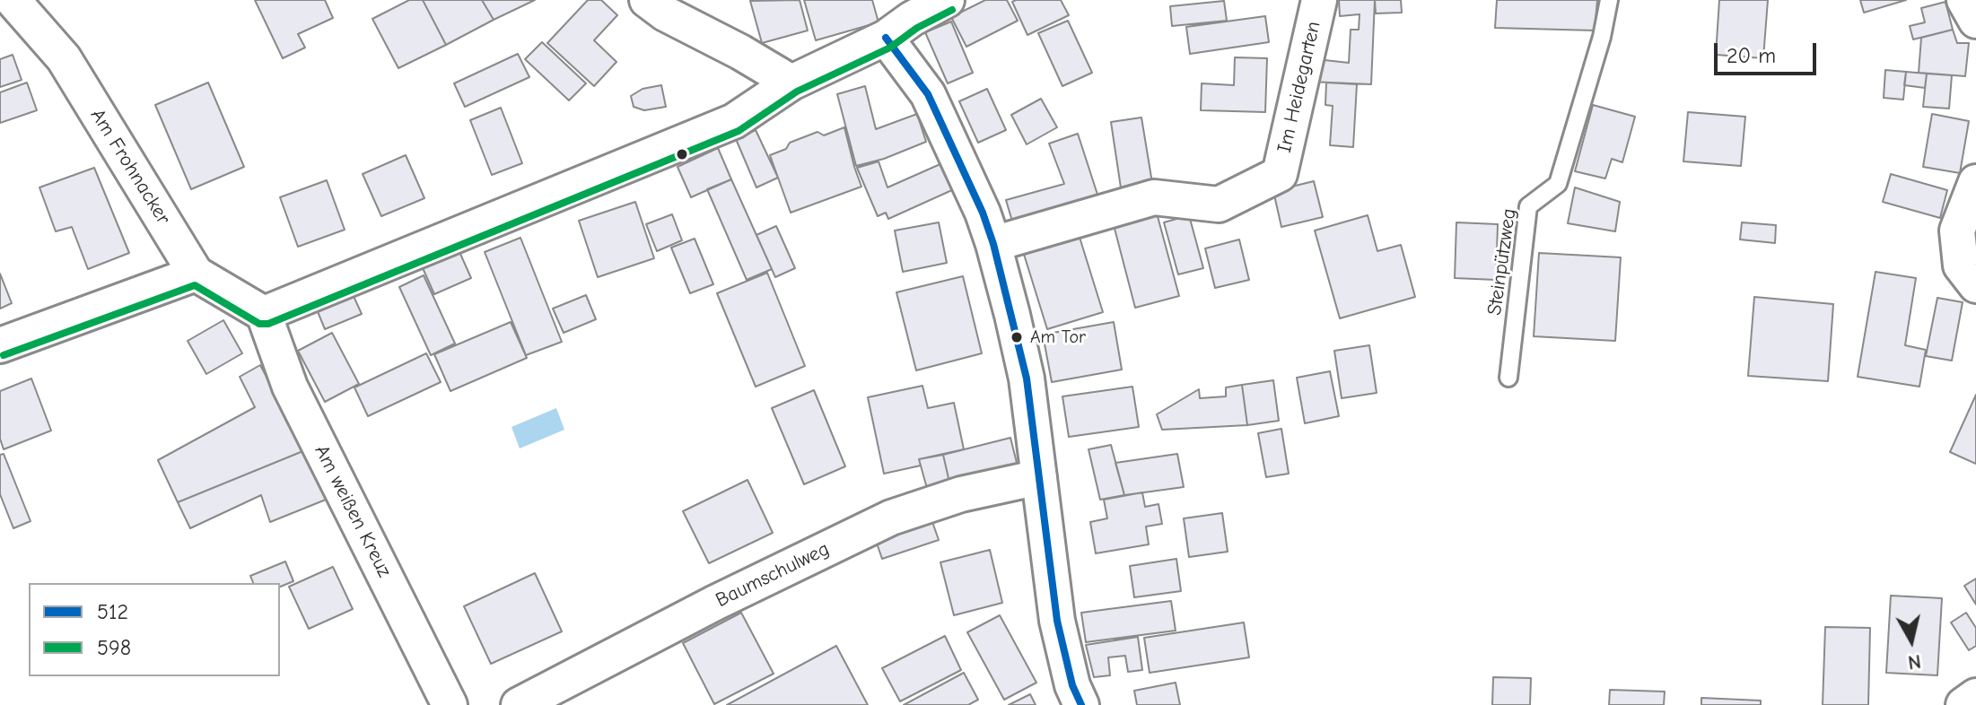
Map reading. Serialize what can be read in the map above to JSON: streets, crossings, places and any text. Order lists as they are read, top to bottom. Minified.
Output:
{"streets":{"street":["Im Heidegarten","Am Frohnacker","Am weißen Kreuz","Baumschulweg"],"lane":["Steinpützweg"]},"crossings":[["Am Frohnacker","Am weißen Kreuz"]],"places":["Am Tor"],"lines":["transit line 598","transit line 512"],"legend":["512","598"],"scale_bar":"20 m","north":"bottom"}
